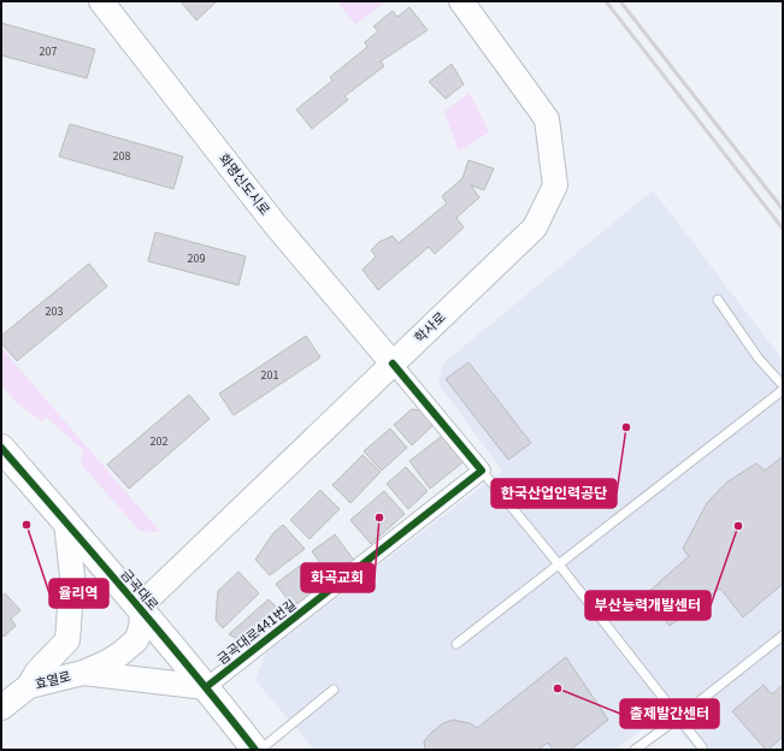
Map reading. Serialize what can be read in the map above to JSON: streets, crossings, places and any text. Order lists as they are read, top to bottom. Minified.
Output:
{"streets":{"main road":["화명신도시로","학사로","금곡대로","효열로"],"street":["금곡대로441번길"]},"crossings":[["화명신도시로","학사로"],["학사로","금곡대로"],["금곡대로","금곡대로441번길"]],"places":["한국산업인력공단","화곡교회","율리역","부산능력개발센터","출제발간센터"],"house_numbers":["207","208","209","203","201","202"]}
